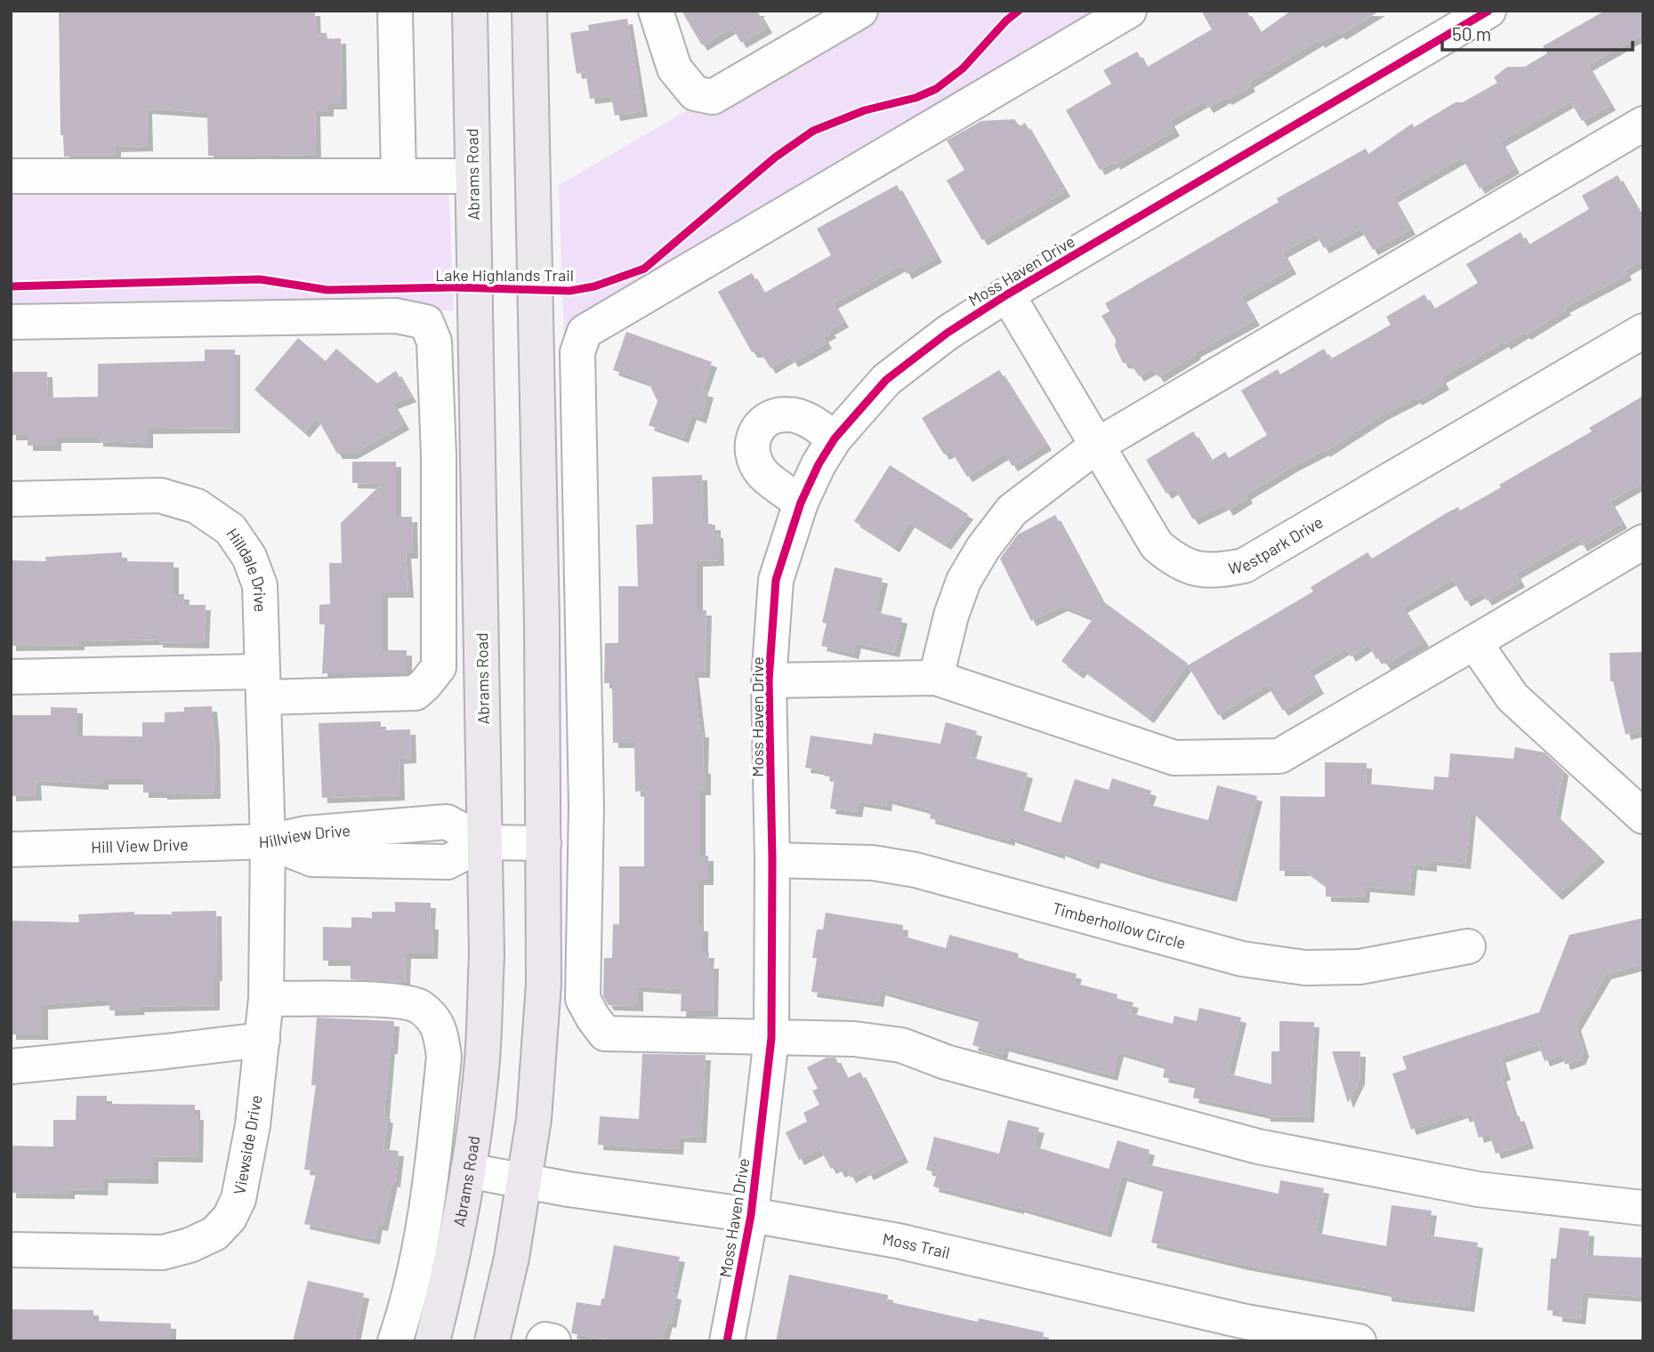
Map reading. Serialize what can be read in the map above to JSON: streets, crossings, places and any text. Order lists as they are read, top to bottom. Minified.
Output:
{"streets":{"main road":["Abrams Road"],"street":["Moss Haven Drive","Westpark Drive","Hilldale Drive","Hillview Drive","Hill View Drive","Timberhollow Circle","Viewside Drive","Moss Trail"],"cycle path":["Lake Highlands Trail"]},"crossings":[["Abrams Road","Hillview Drive"],["Abrams Road","Moss Trail"],["Moss Haven Drive","Westpark Drive"],["Moss Haven Drive","Timberhollow Circle"],["Moss Haven Drive","Moss Trail"],["Hilldale Drive","Hillview Drive"],["Hilldale Drive","Hill View Drive"],["Hilldale Drive","Viewside Drive"],["Hillview Drive","Hill View Drive"],["Hillview Drive","Viewside Drive"],["Hill View Drive","Viewside Drive"]],"scale_bar":"50 m"}
